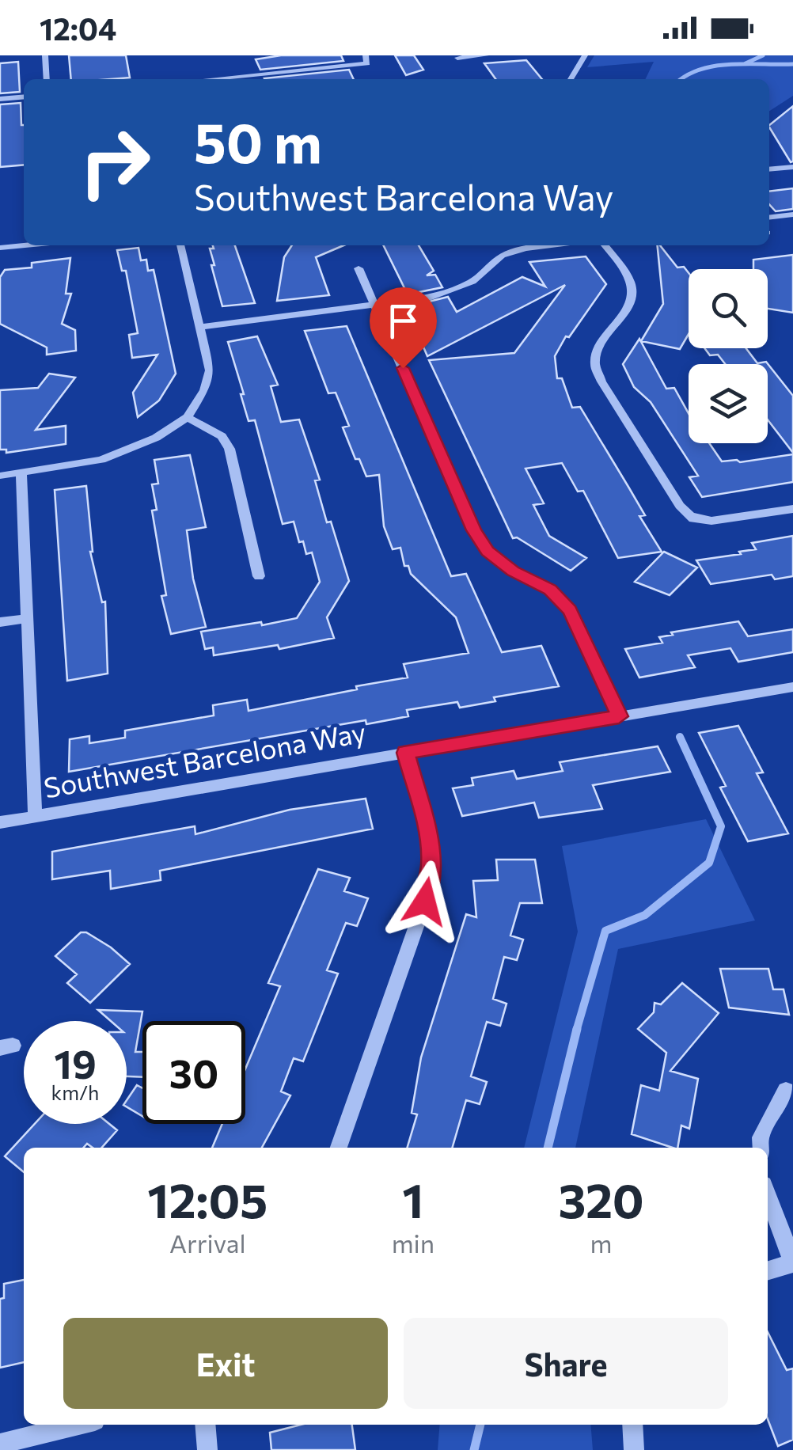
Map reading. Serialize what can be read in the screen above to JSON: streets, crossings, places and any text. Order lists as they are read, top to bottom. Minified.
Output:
{"streets":{"street":["Southwest Barcelona Way"]},"page":{"status":"12:04","turn":["50 m","Southwest Barcelona Way"],"speed":"19 km/h","limit":"30","eta":["12:05","Arrival","1","min","320","m"],"buttons":["Exit","Share"]}}
